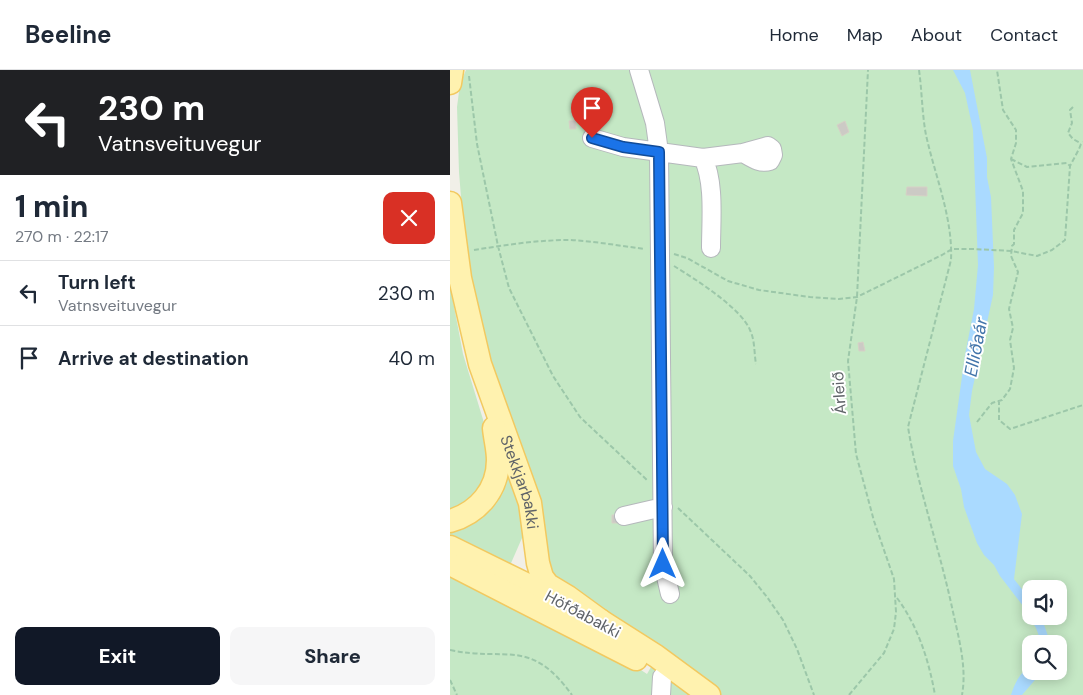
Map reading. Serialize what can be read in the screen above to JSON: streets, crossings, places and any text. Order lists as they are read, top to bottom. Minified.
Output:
{"streets":{"main road":["Stekkjarbakki","Höfðabakki"],"path":["Árleið"]},"crossings":[["Stekkjarbakki","Höfðabakki"]],"water":["Elliðaár"],"page":{"header":"Beeline","nav":["Home","Map","About","Contact"],"turn":["230 m","Vatnsveituvegur"],"heading":["1 min","270 m · 22:17"],"list":[{"name":"Turn left","note":"Vatnsveituvegur","value":"230 m"},{"name":"Arrive at destination","value":"40 m"}],"buttons":["Exit","Share"]}}
